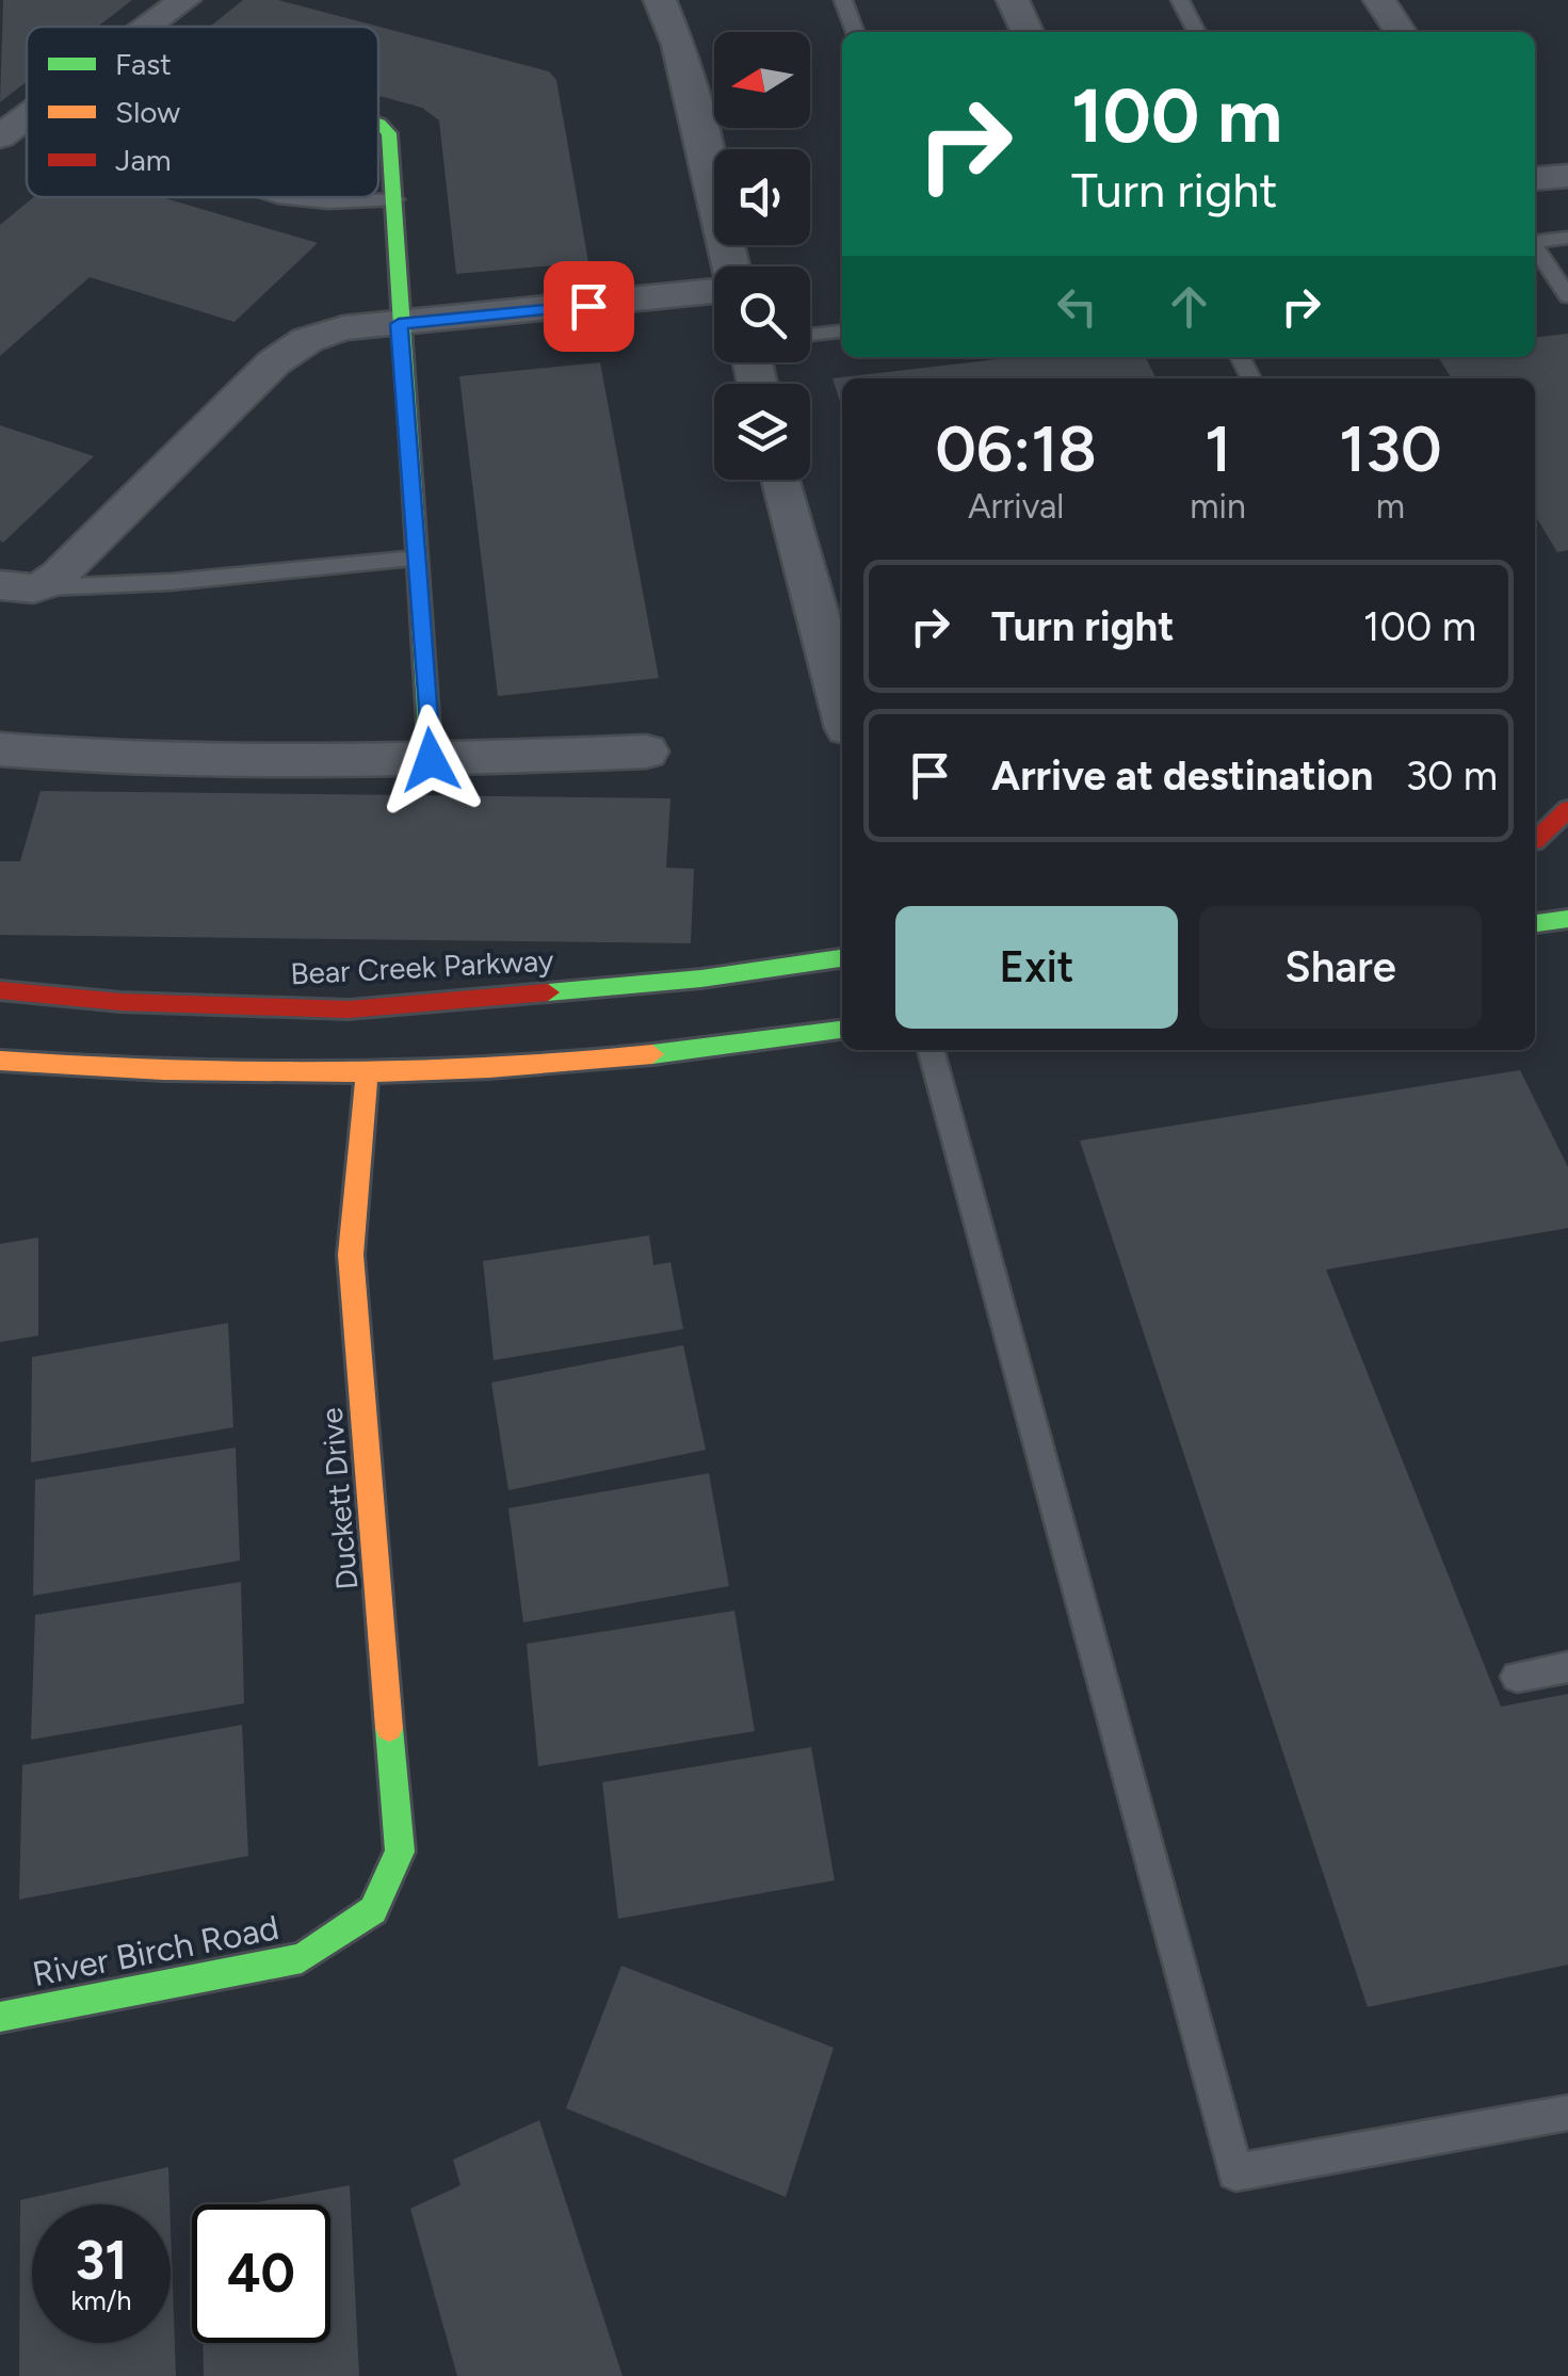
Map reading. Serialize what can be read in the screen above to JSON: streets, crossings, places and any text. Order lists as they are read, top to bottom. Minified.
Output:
{"streets":{"street":["Bear Creek Parkway","Duckett Drive","River Birch Road"]},"crossings":[["Duckett Drive","River Birch Road"]],"legend":["Fast","Slow","Jam"],"north":"left","page":{"turn":["100 m","Turn right"],"eta":["06:18","Arrival","1","min","130","m"],"list":[{"name":"Turn right","value":"100 m"},{"name":"Arrive at destination","value":"30 m"}],"buttons":["Exit","Share"],"speed":"31 km/h","limit":"40"}}
